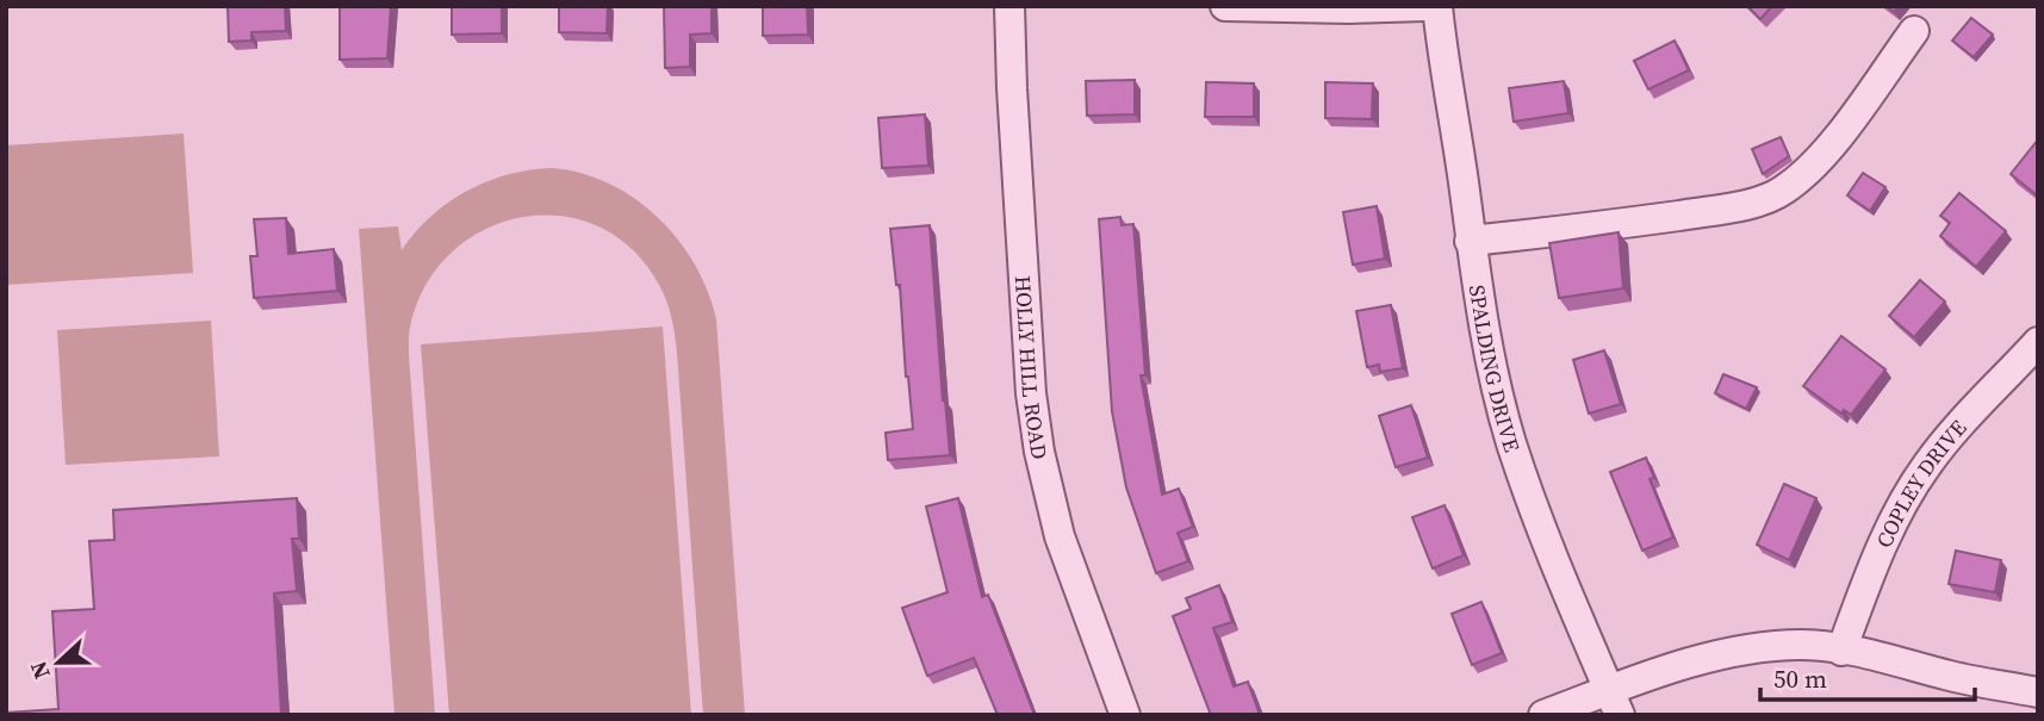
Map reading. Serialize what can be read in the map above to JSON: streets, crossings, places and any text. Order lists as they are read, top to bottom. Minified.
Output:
{"streets":{"street":["HOLLY HILL ROAD","SPALDING DRIVE","COPLEY DRIVE"]},"scale_bar":"50 m","north":"left"}
